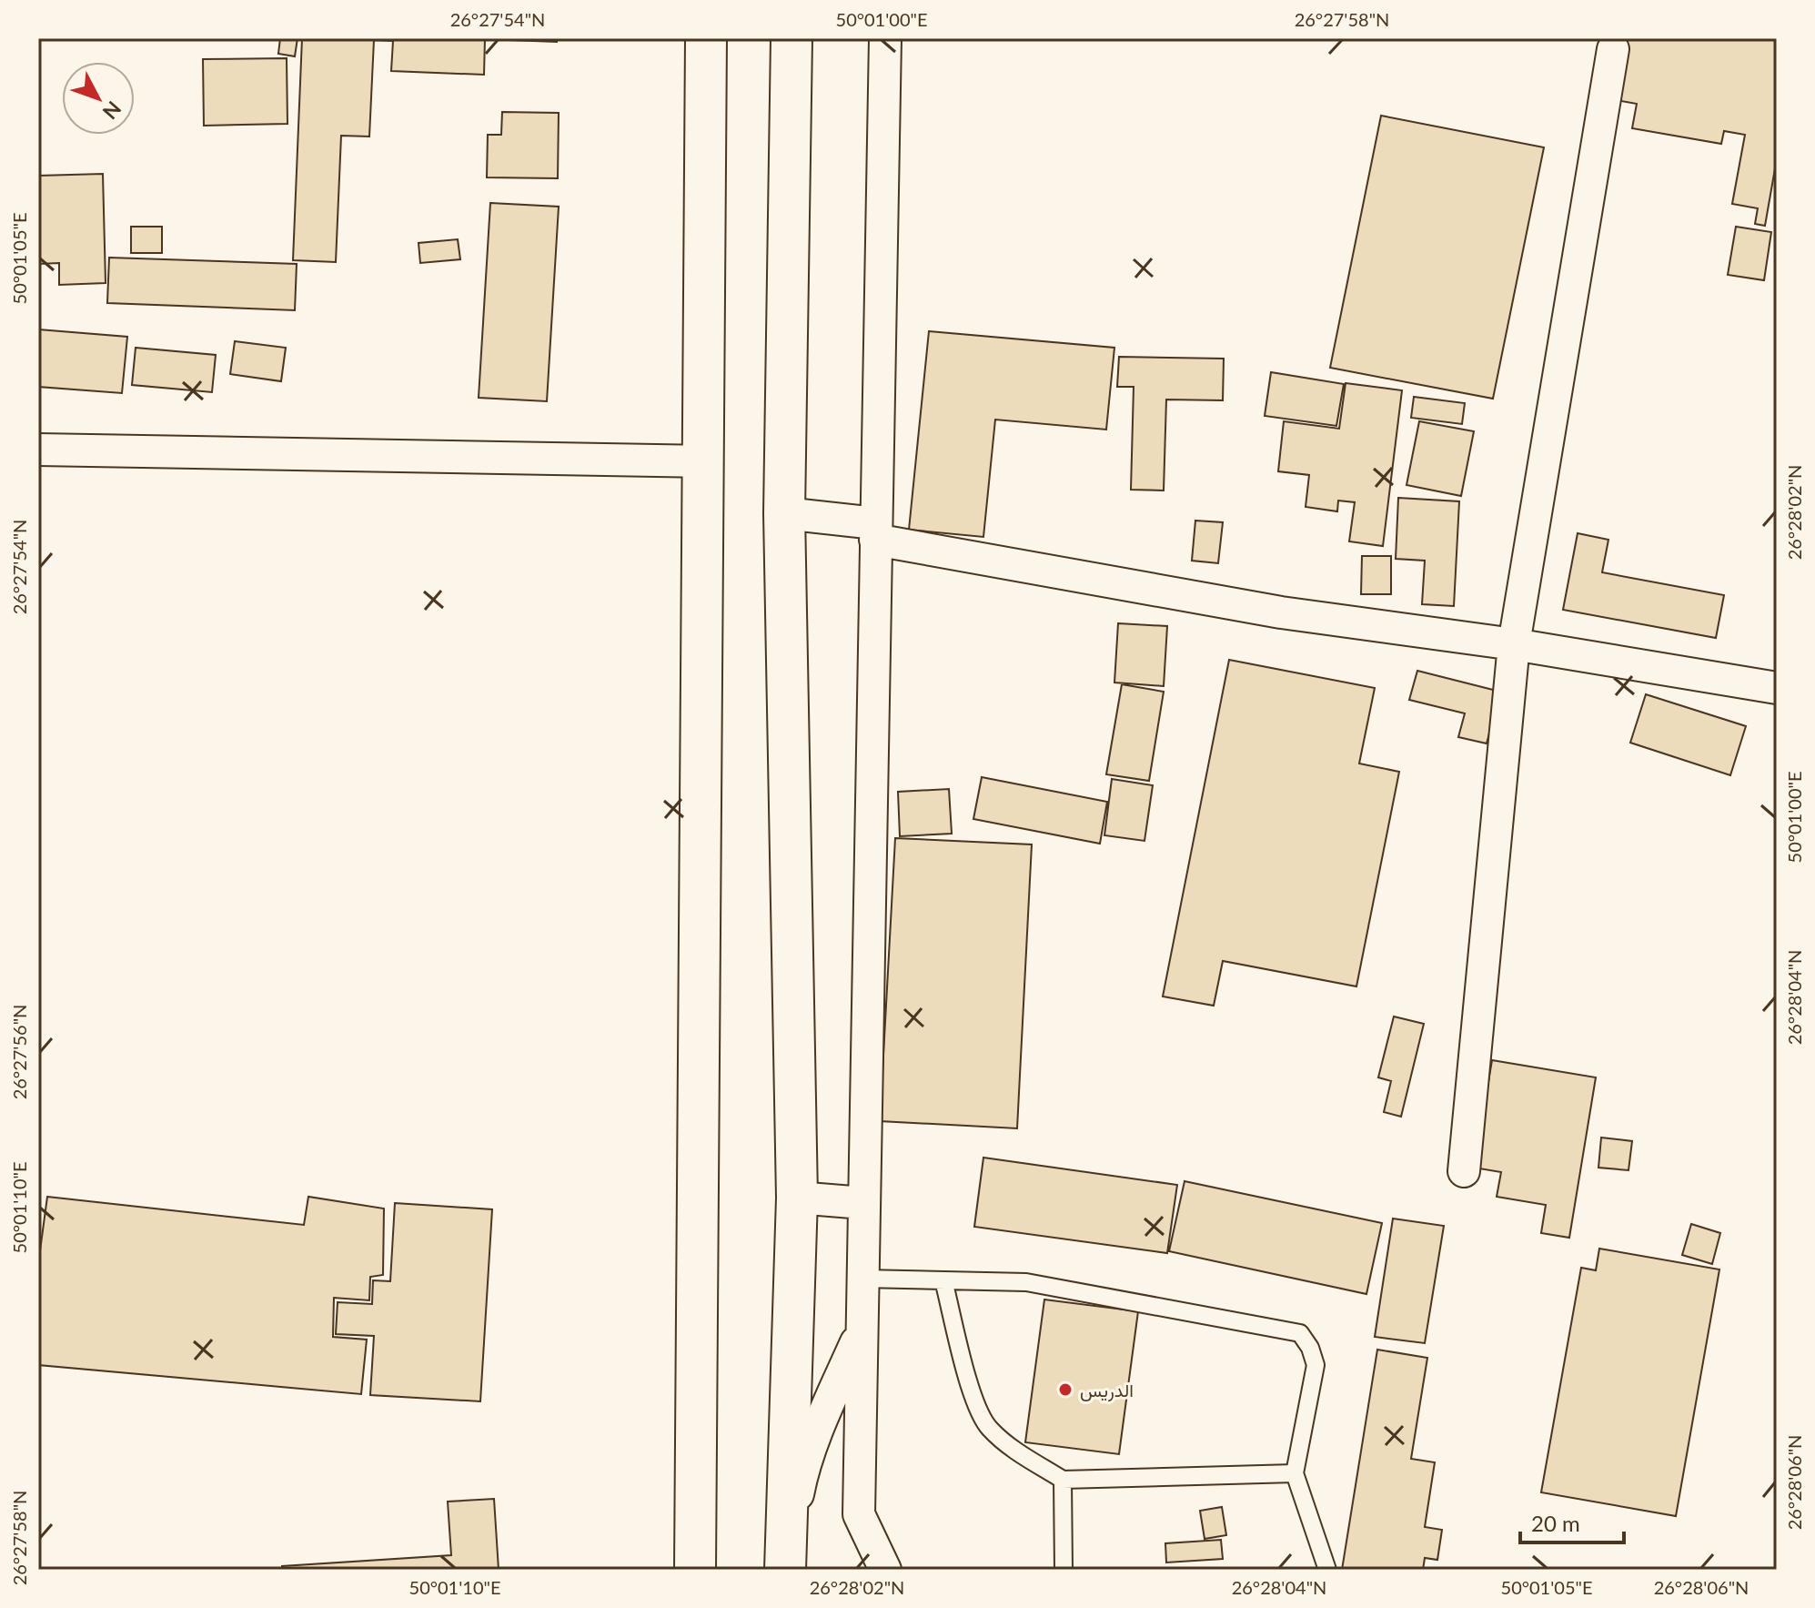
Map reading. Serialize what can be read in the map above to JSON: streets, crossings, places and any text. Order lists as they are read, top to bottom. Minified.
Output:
{"places":["الدريس"],"scale_bar":"20 m","north":"bottom right","coordinates":["26°27'54\"N","50°01'00\"E","26°27'58\"N","50°01'05\"E","26°28'02\"N","26°28'04\"N","26°27'56\"N","50°01'10\"E","26°28'06\"N"]}
